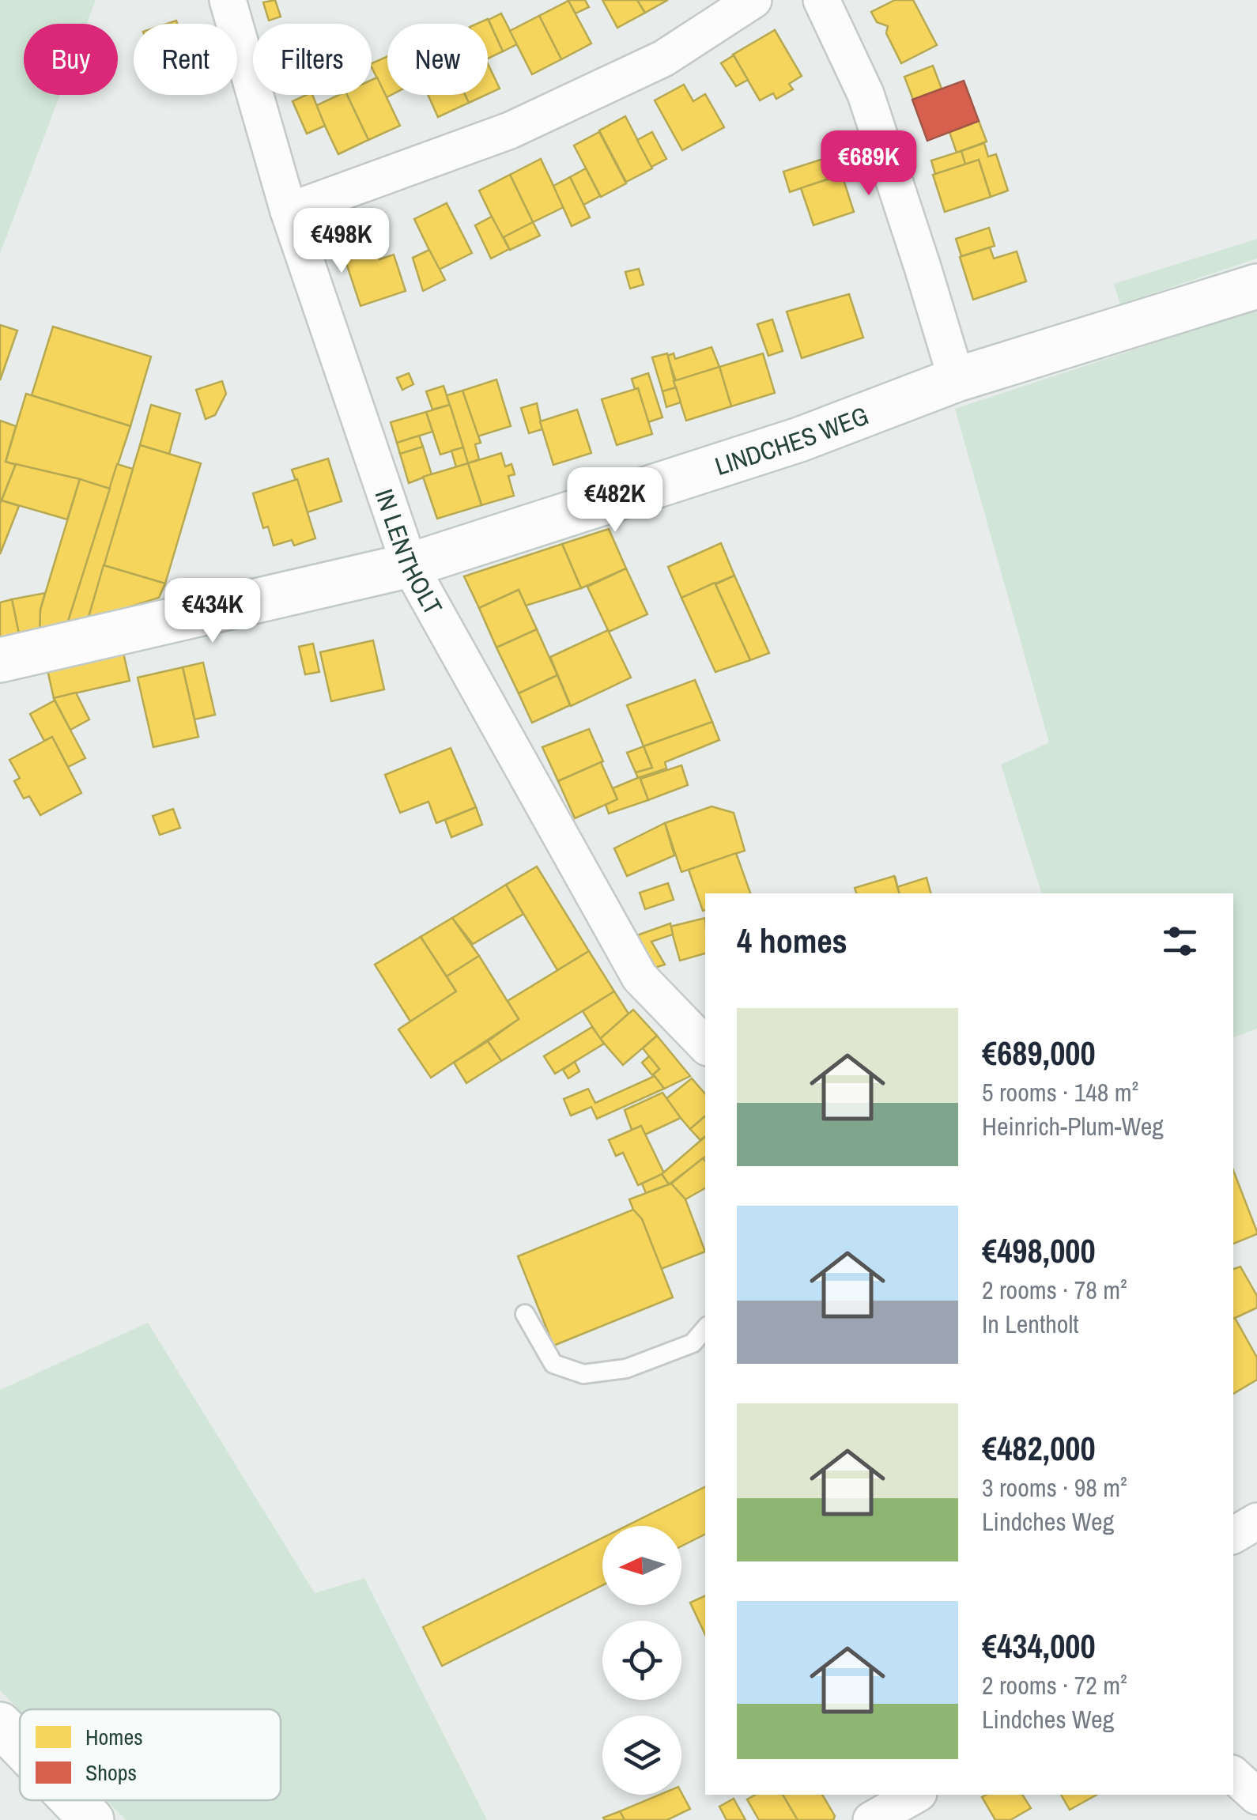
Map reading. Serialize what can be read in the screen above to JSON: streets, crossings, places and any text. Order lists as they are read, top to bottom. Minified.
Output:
{"streets":{"street":["LINDCHES WEG","IN LENTHOLT"]},"crossings":[["LINDCHES WEG","IN LENTHOLT"]],"legend":["Homes","Shops"],"north":"left","page":{"chip":["Buy","Rent","Filters","New"],"price":["€689K","€498K","€482K","€434K"],"heading":"4 homes","list":[{"name":"€689,000","note":"5 rooms · 148 m² · Heinrich-Plum-Weg"},{"name":"€498,000","note":"2 rooms · 78 m² · In Lentholt"},{"name":"€482,000","note":"3 rooms · 98 m² · Lindches Weg"},{"name":"€434,000","note":"2 rooms · 72 m² · Lindches Weg"}]}}
